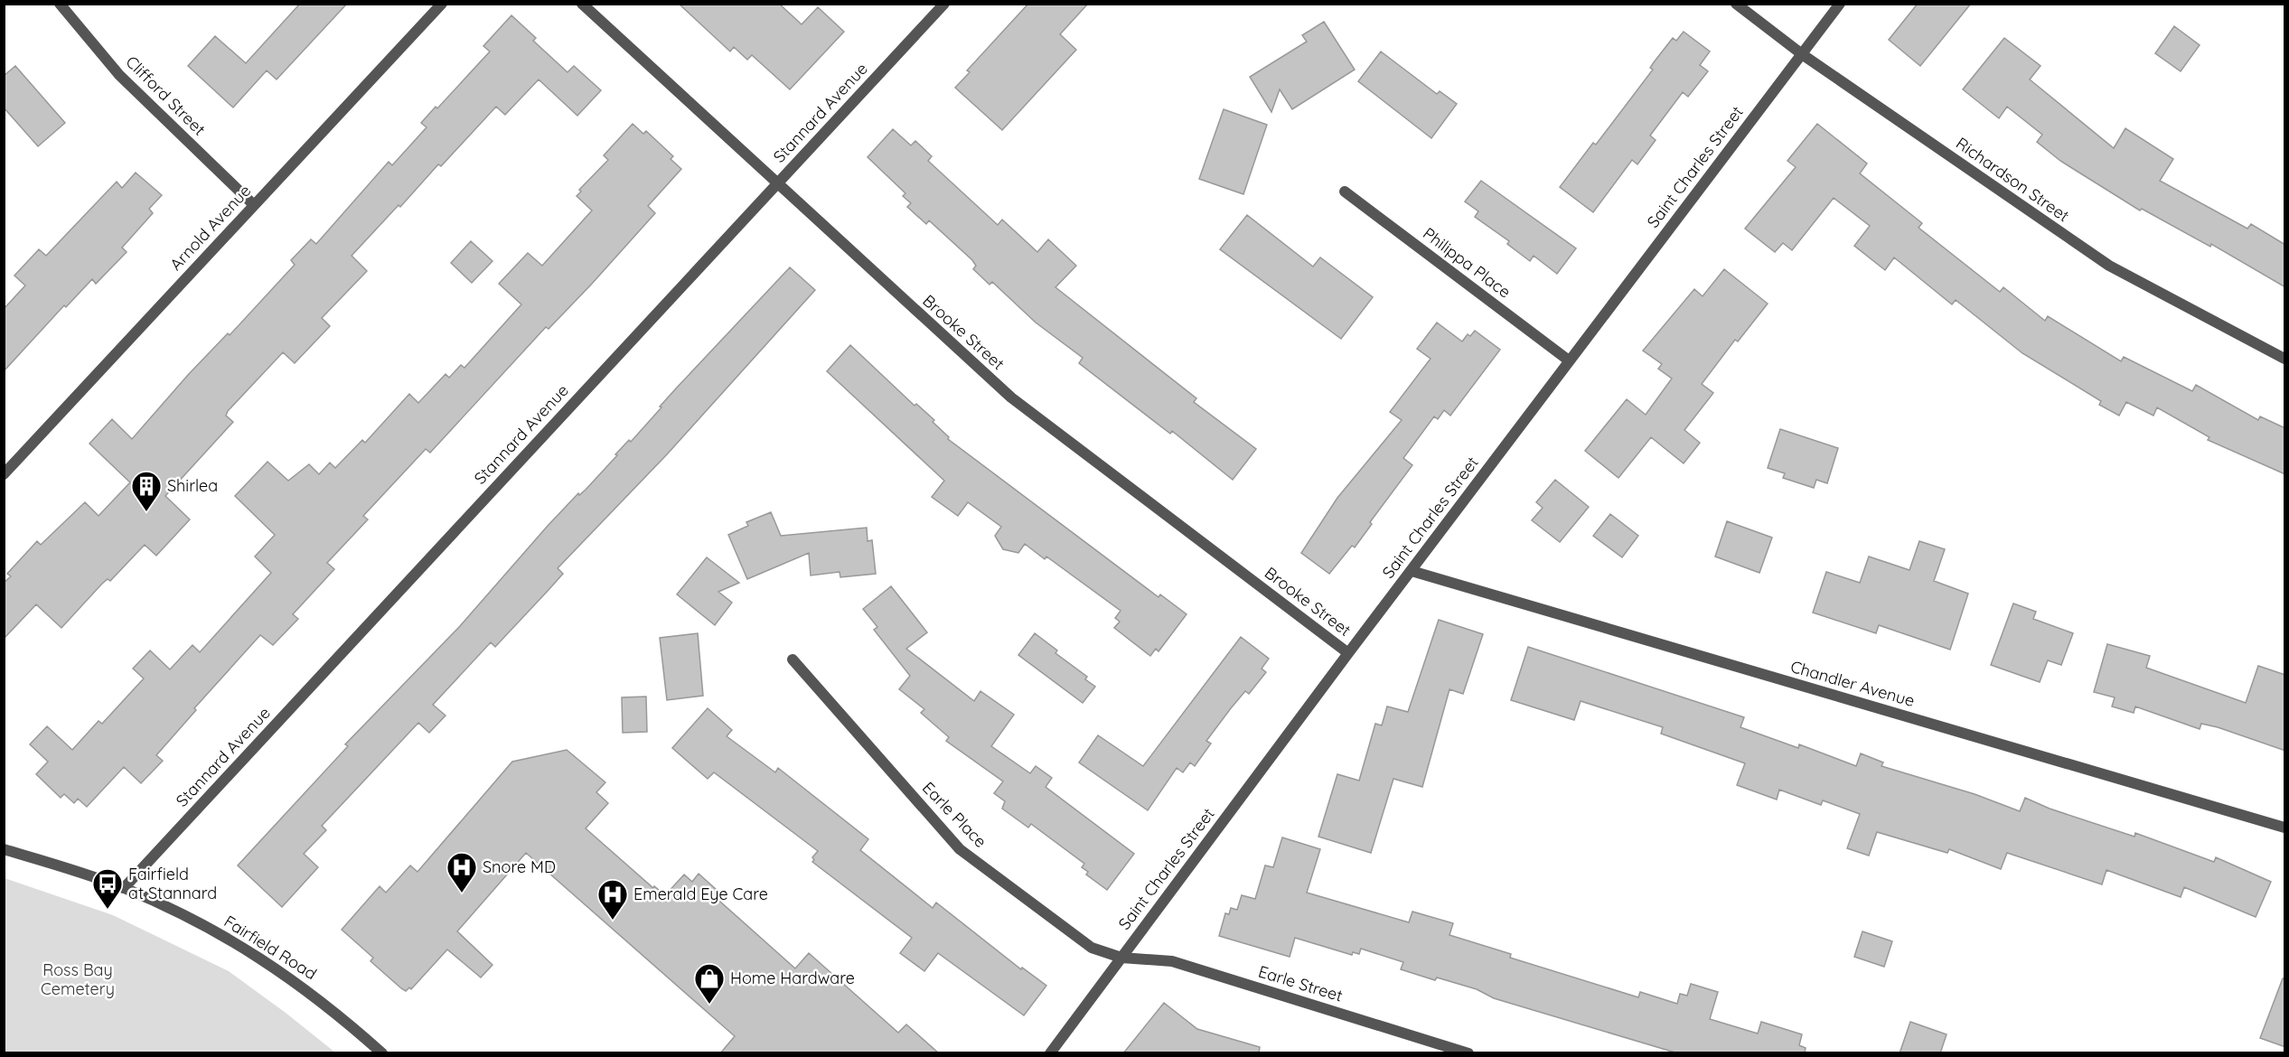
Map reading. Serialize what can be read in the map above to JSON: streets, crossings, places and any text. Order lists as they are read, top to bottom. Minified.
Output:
{"streets":{"street":["Clifford Street","Stannard Avenue","Saint Charles Street","Richardson Street","Arnold Avenue","Philippa Place","Brooke Street","Chandler Avenue","Earle Place","Fairfield Road","Earle Street"]},"crossings":[["Clifford Street","Arnold Avenue"],["Stannard Avenue","Brooke Street"],["Stannard Avenue","Fairfield Road"],["Saint Charles Street","Richardson Street"],["Saint Charles Street","Philippa Place"],["Saint Charles Street","Brooke Street"],["Saint Charles Street","Chandler Avenue"],["Saint Charles Street","Earle Place"],["Saint Charles Street","Earle Street"],["Earle Place","Earle Street"]],"parks":["Ross Bay Cemetery"],"places":{"building":["Shirlea"],"hospital":["Snore MD","Emerald Eye Care"],"bus stop":["Fairfield at Stannard"],"shop":["Home Hardware"]}}
